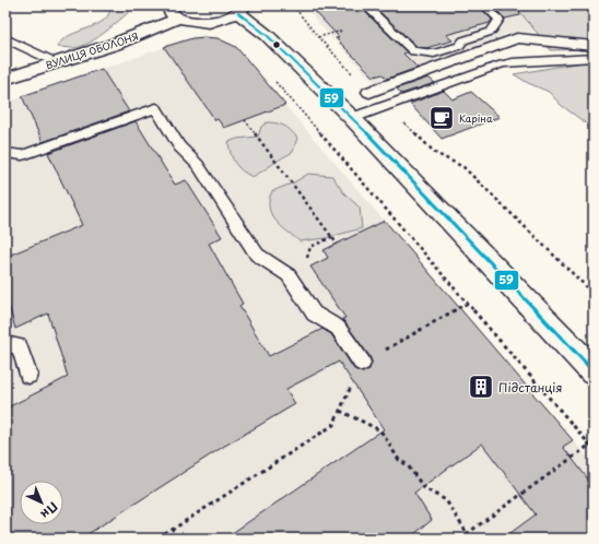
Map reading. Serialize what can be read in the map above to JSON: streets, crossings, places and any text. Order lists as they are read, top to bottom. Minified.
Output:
{"streets":{"street":["ВУЛИЦЯ ОБОЛОНЯ"]},"places":{"cafe":["Каріна"],"building":["Підстанція"]},"lines":["transit line 59"],"north":"bottom right"}
